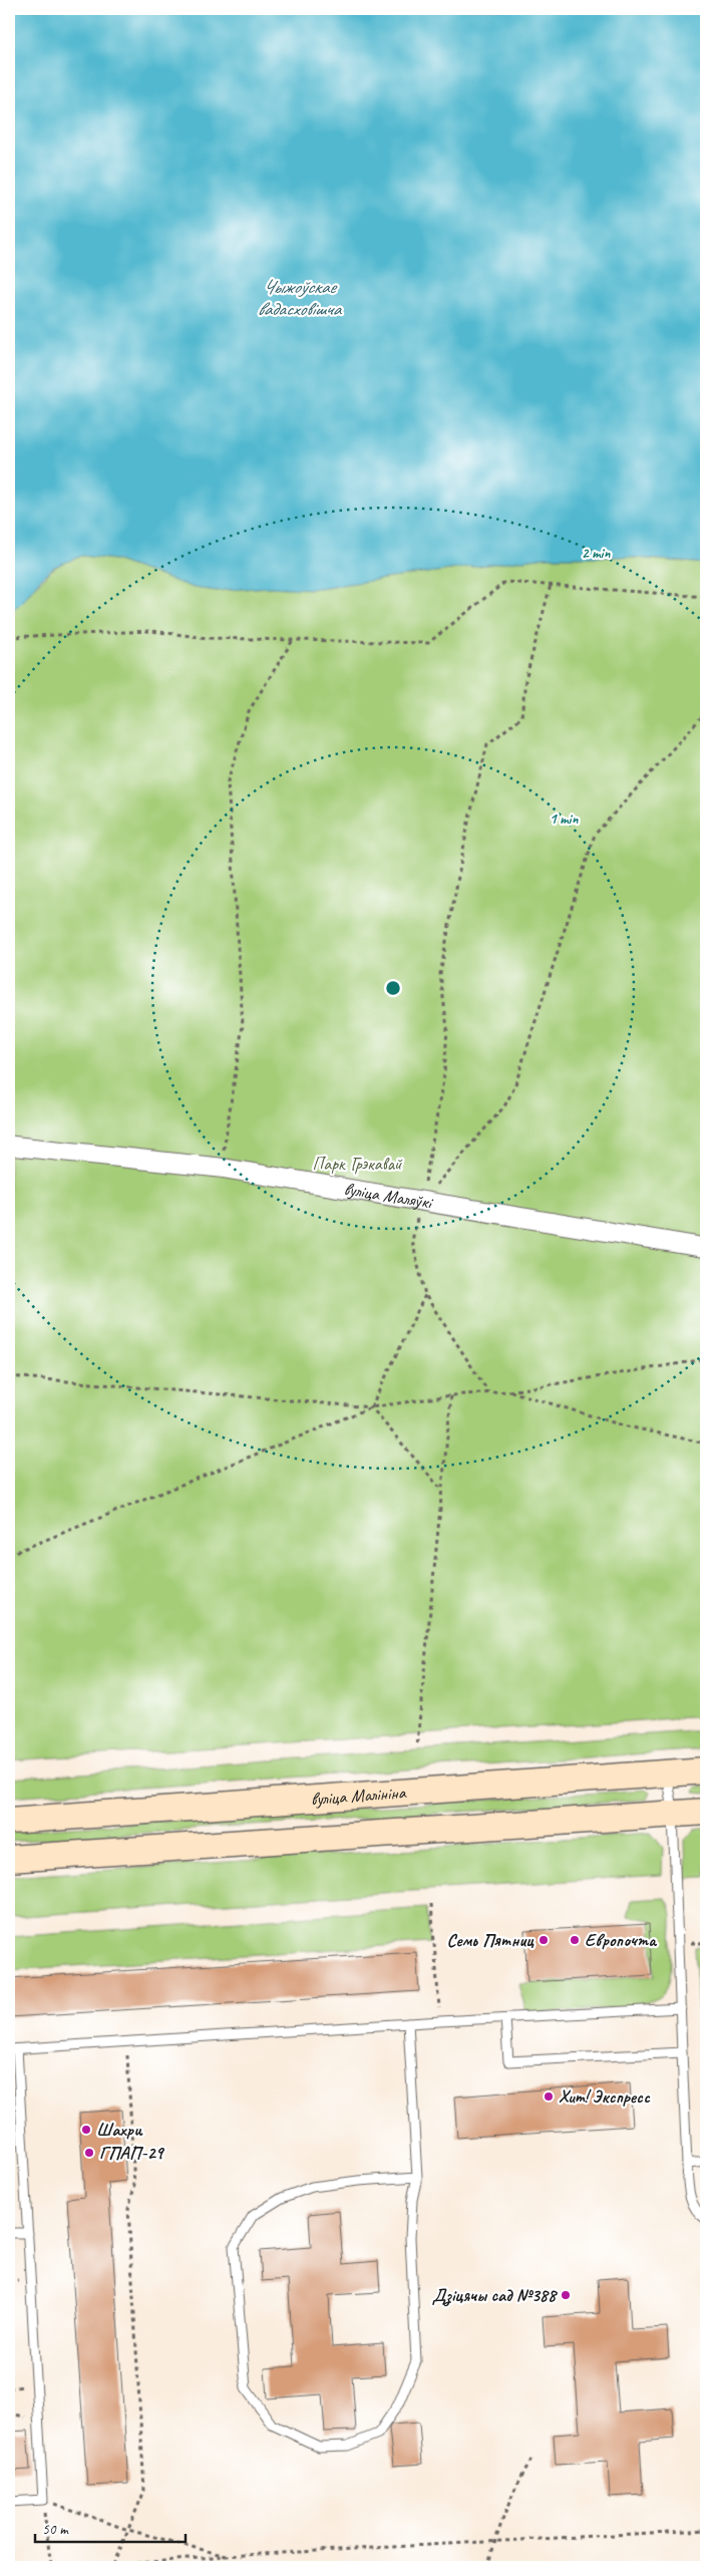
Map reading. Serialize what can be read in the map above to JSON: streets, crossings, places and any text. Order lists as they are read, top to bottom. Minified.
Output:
{"streets":{"main road":["вуліца Малініна"],"street":["вуліца Маляўкі"]},"water":["Чыжоўскае вадасховішча"],"parks":["Парк Грэкавай"],"places":["Семь Пятниц","Европочта","Хит! Экспресс","Шахри","ГПАП-29","Дзіцячы сад №388"],"scale_bar":"50 m","rings":["2 min","1 min"]}
